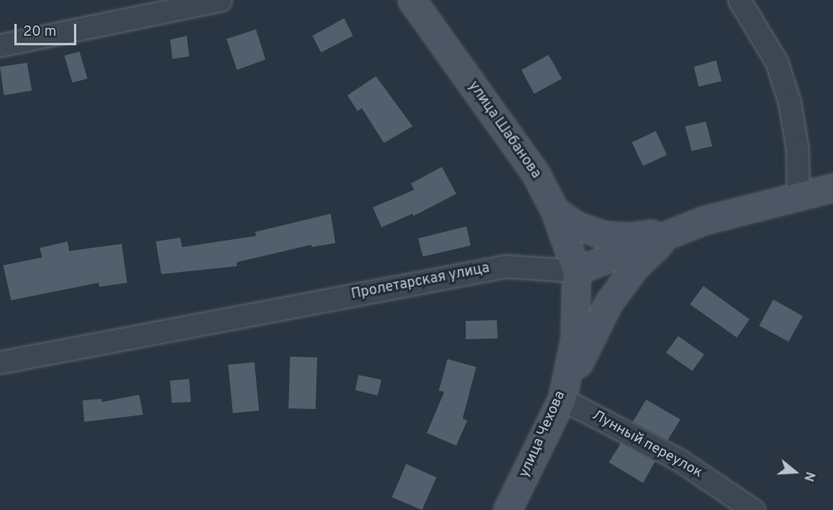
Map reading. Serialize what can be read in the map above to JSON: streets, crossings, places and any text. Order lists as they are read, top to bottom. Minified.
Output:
{"streets":{"street":["улица Шабанова","Пролетарская улица","улица Чехова","Лунный переулок"]},"crossings":[["улица Шабанова","Пролетарская улица"],["улица Шабанова","улица Чехова"],["Пролетарская улица","улица Чехова"],["улица Чехова","Лунный переулок"]],"scale_bar":"20 m","north":"right"}
